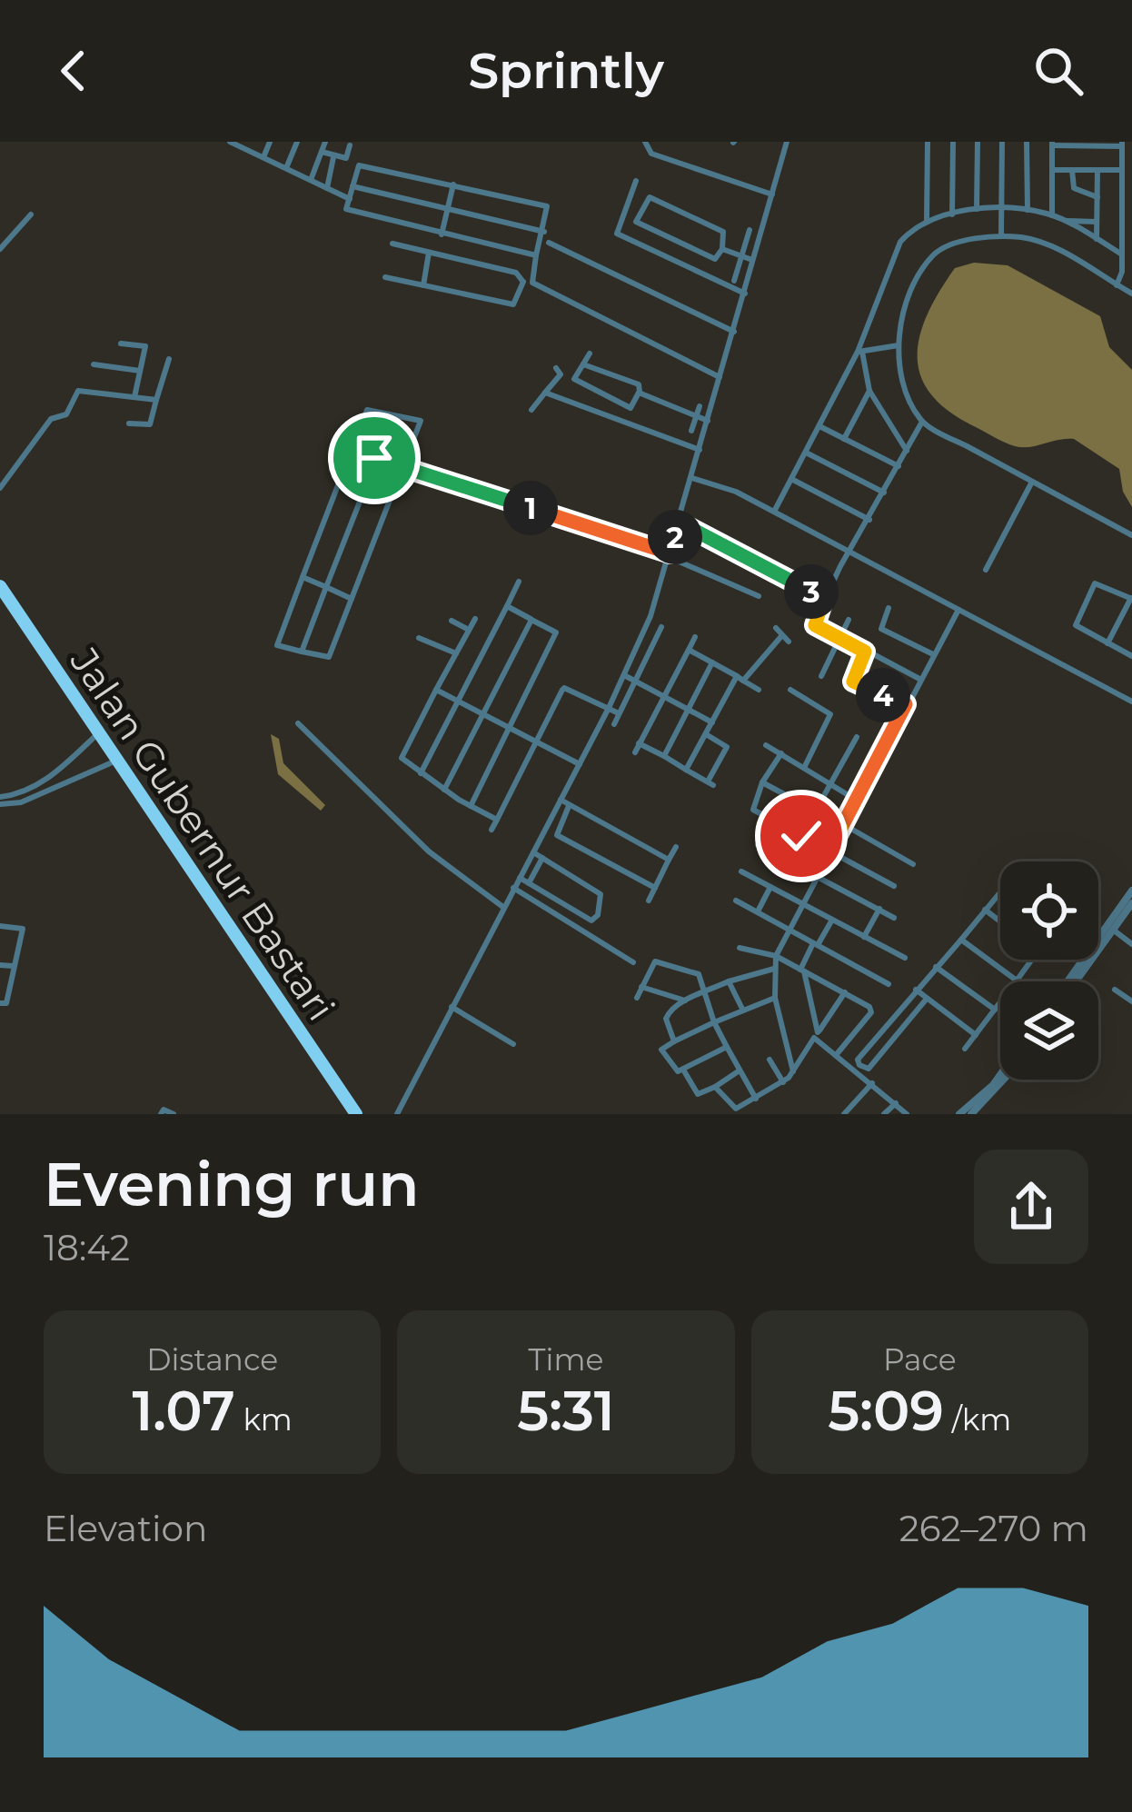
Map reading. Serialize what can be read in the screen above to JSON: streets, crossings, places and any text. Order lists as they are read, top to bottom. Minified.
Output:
{"streets":{"highway":["Jalan Gubernur Bastari"]},"page":{"header":"Sprintly","pins":["1","2","3","4"],"heading":["Evening run","18:42"],"stats":[["Distance","1.07 km"],["Time","5:31"],["Pace","5:09 /km"]],"chart":["Elevation","262–270 m"]}}
